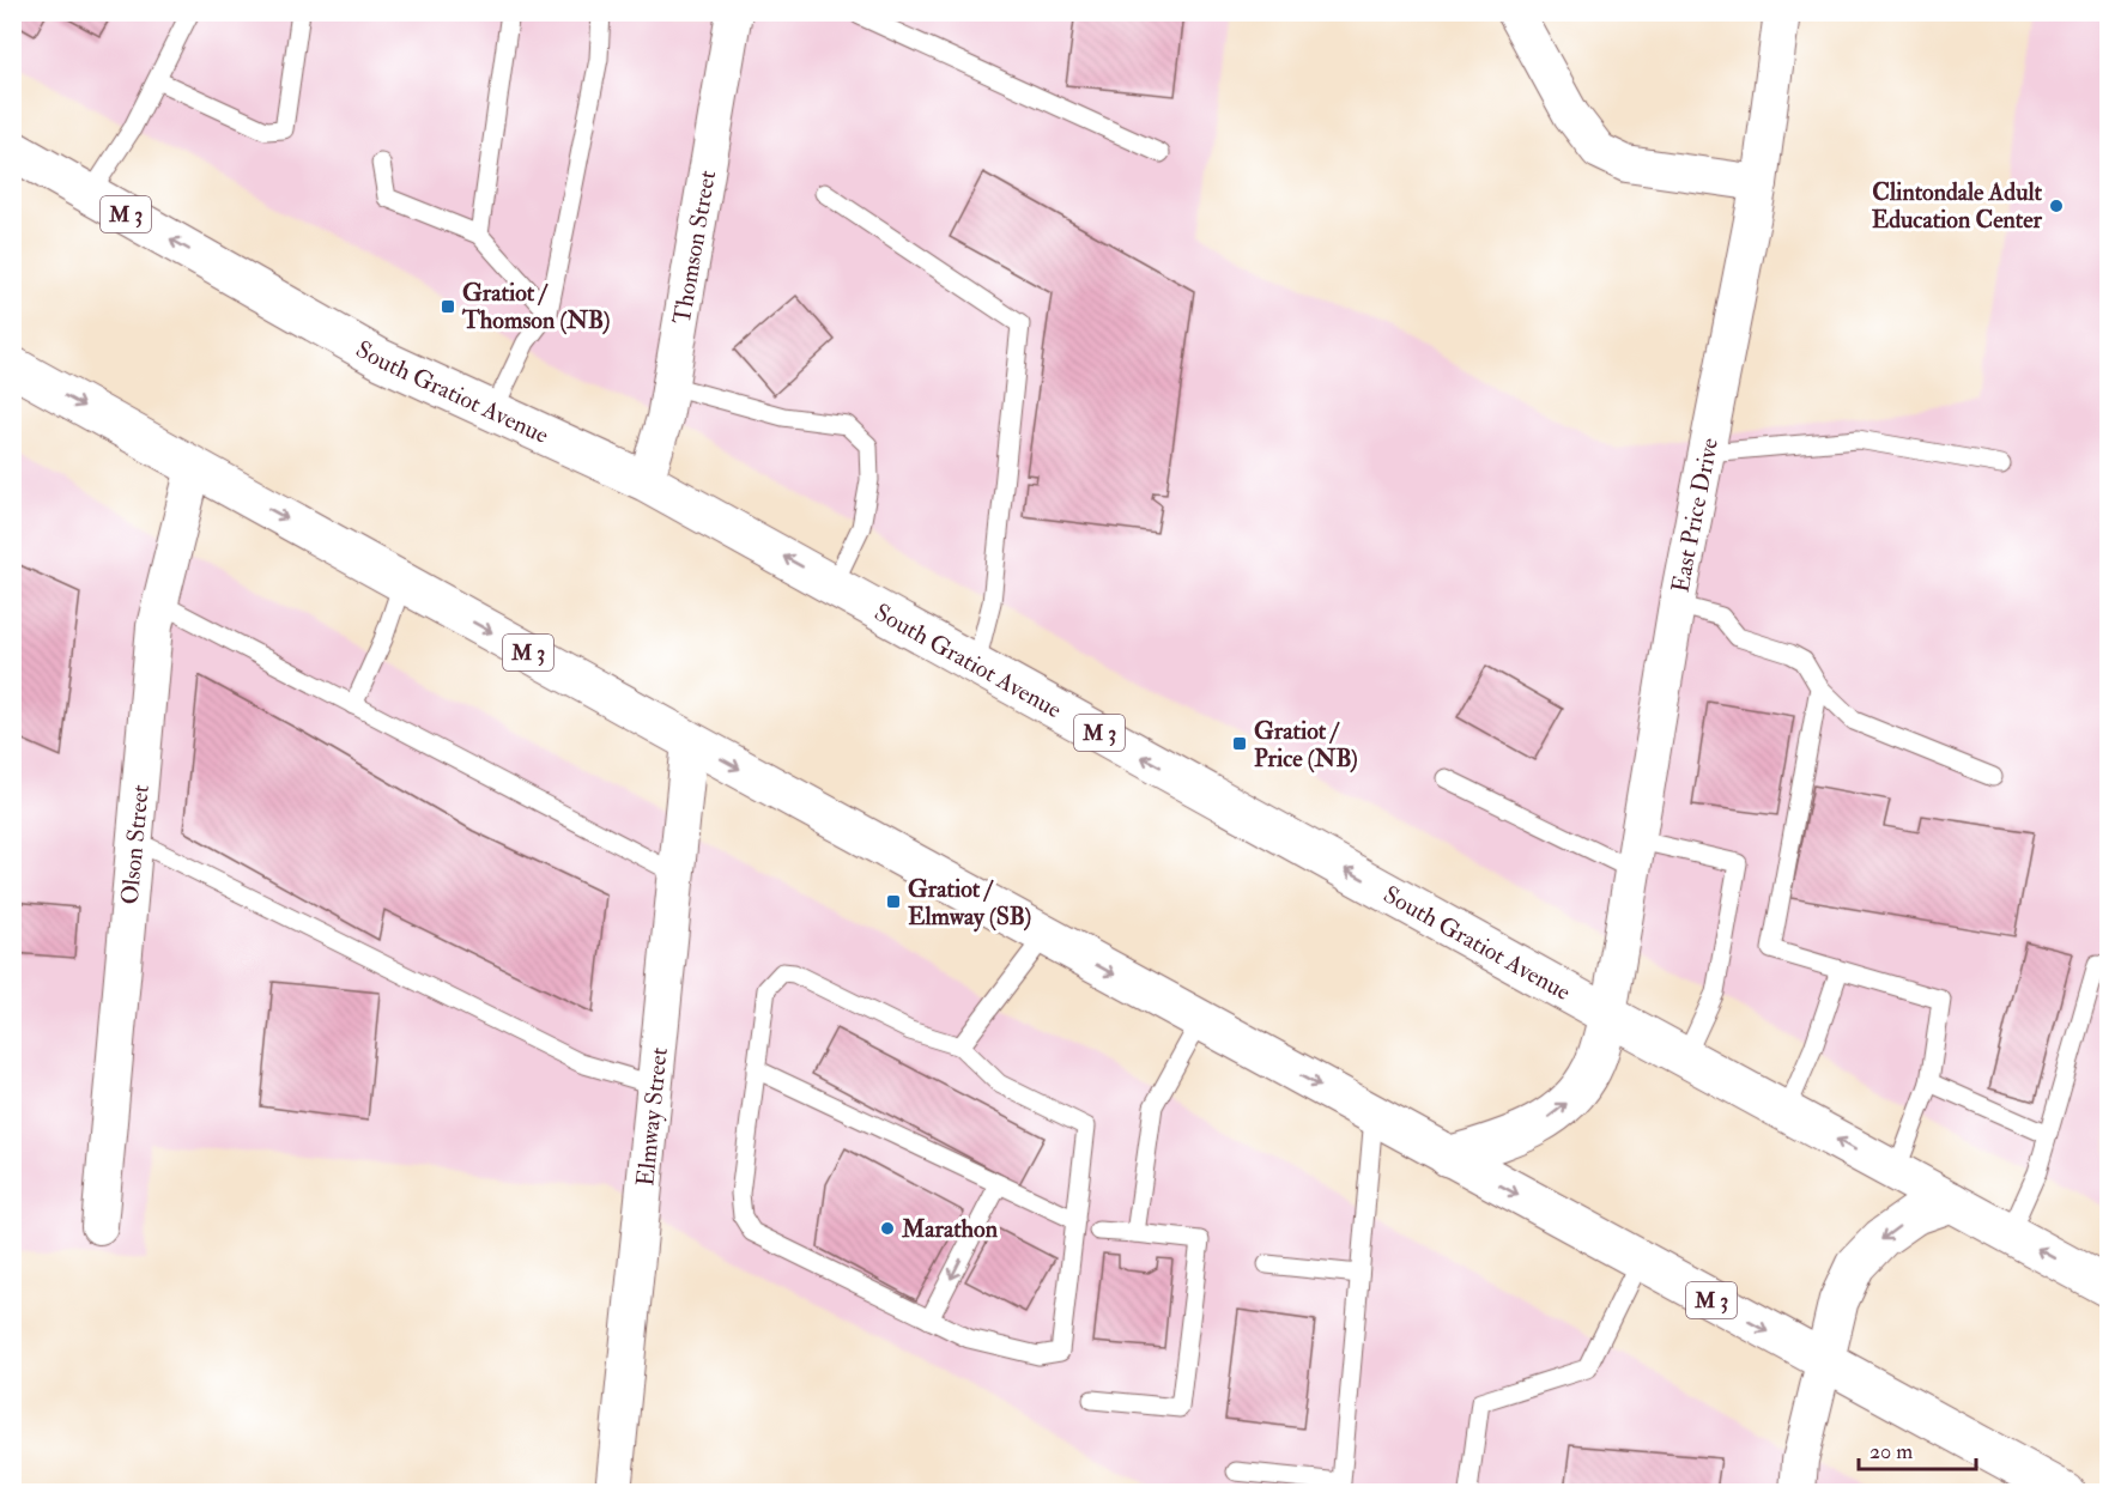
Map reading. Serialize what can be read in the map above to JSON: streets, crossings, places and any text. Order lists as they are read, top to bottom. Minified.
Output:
{"streets":{"main road":["M 3","South Gratiot Avenue"],"street":["Thomson Street","East Price Drive","Olson Street","Elmway Street"]},"crossings":[["M 3","Olson Street"],["M 3","Elmway Street"],["Thomson Street","South Gratiot Avenue"],["South Gratiot Avenue","East Price Drive"]],"places":{"other":["Clintondale Adult Education Center","Marathon"],"transit":["Gratiot / Thomson (NB)","Gratiot / Price (NB)","Gratiot / Elmway (SB)"]},"scale_bar":"20 m"}
